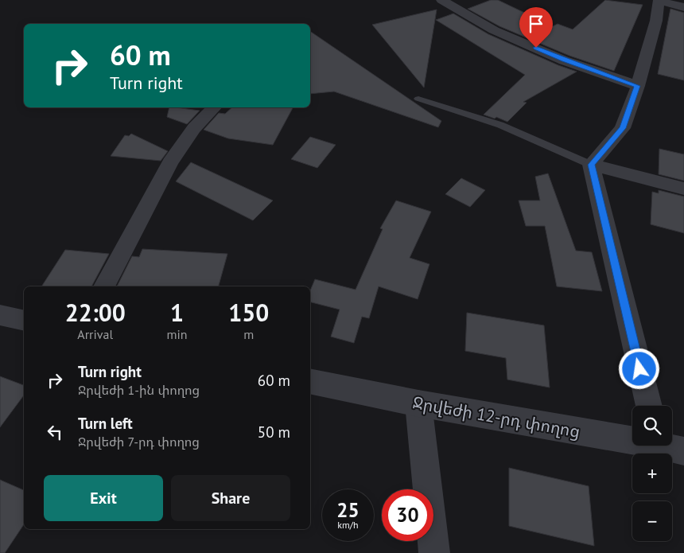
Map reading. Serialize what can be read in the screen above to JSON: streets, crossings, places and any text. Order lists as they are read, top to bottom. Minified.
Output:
{"streets":{"street":["Ջրվեժի 12-րդ փողոց"]},"page":{"turn":["60 m","Turn right"],"eta":["22:00","Arrival","1","min","150","m"],"list":[{"name":"Turn right","note":"Ջրվեժի 1-ին փողոց","value":"60 m"},{"name":"Turn left","note":"Ջրվեժի 7-րդ փողոց","value":"50 m"}],"map_buttons":["+","−"],"buttons":["Exit","Share"],"speed":"25 km/h","limit":"30"}}
